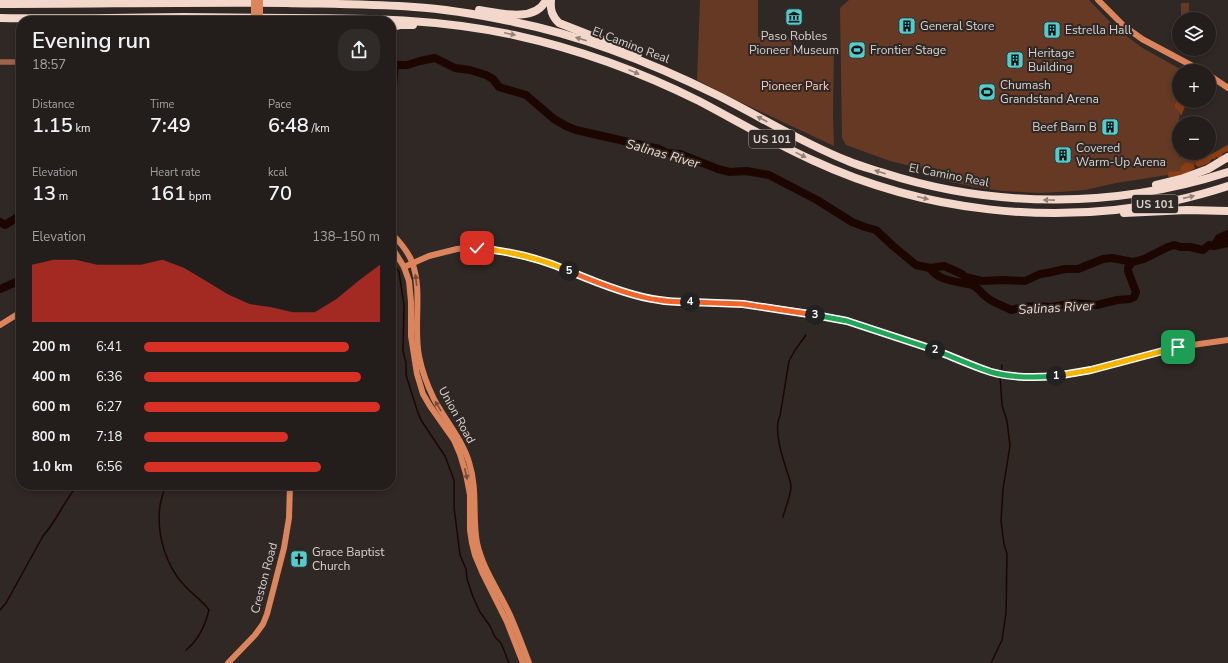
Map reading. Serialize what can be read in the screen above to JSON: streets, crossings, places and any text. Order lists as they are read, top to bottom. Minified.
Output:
{"streets":{"highway":["El Camino Real","US 101"],"main road":["Union Road","Creston Road"]},"water":["Salinas River"],"parks":["Pioneer Park"],"places":{"museum":["Paso Robles Pioneer Museum"],"building":["General Store","Estrella Hall","Heritage Building","Beef Barn B","Covered Warm-Up Arena"],"sports":["Frontier Stage","Chumash Grandstand Arena"],"church":["Grace Baptist Church"]},"page":{"map_buttons":["+","−"],"heading":["Evening run","18:57"],"stats":[["Distance","1.15 km"],["Time","7:49"],["Pace","6:48 /km"],["Elevation","13 m"],["Heart rate","161 bpm"],["kcal","70"]],"chart":["Elevation","138–150 m"],"pins":["5","4","3","2","1"],"list":[{"name":"200 m","note":"6:41"},{"name":"400 m","note":"6:36"},{"name":"600 m","note":"6:27"},{"name":"800 m","note":"7:18"},{"name":"1.0 km","note":"6:56"}]}}
